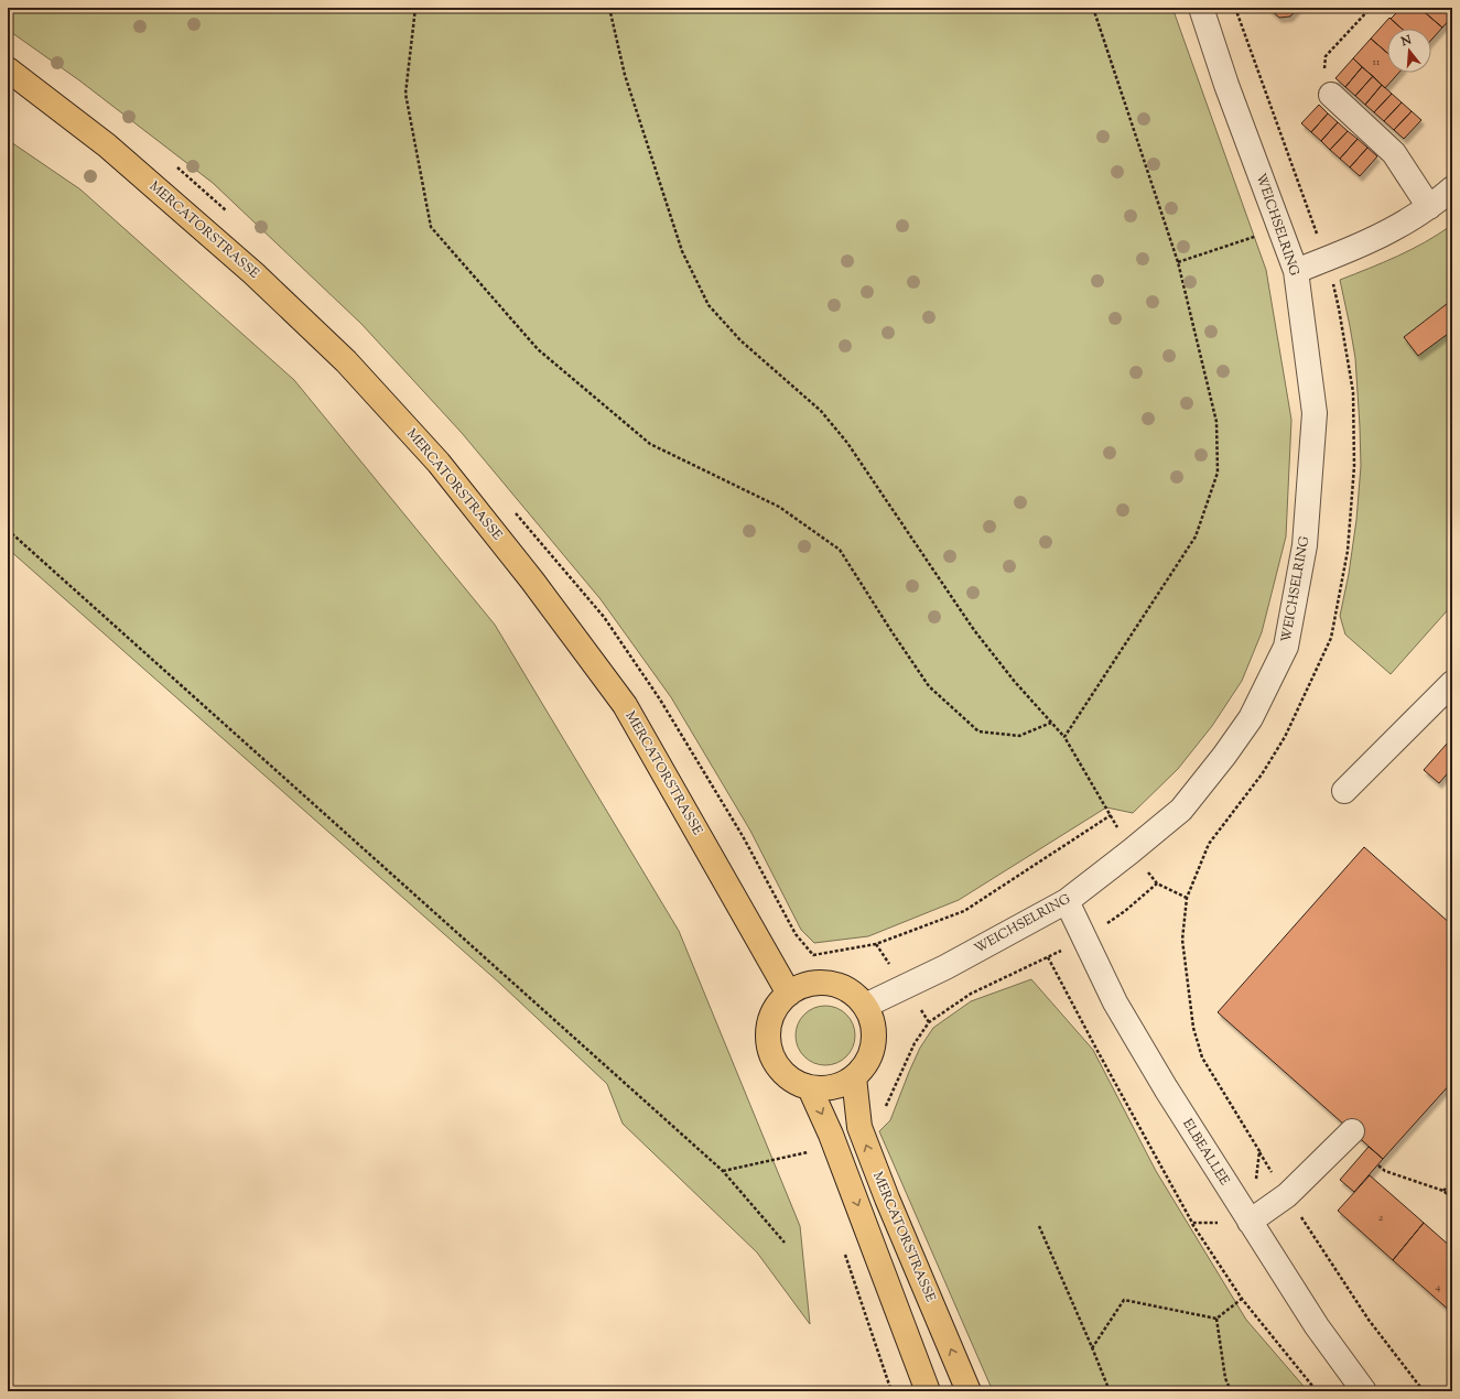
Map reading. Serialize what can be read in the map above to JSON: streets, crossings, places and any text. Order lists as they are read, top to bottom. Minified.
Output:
{"streets":{"main road":["MERCATORSTRASSE"],"street":["WEICHSELRING","ELBEALLEE"]},"crossings":[["WEICHSELRING","MERCATORSTRASSE"],["WEICHSELRING","ELBEALLEE"]],"house_numbers":["11","2","4"],"north":"top"}
